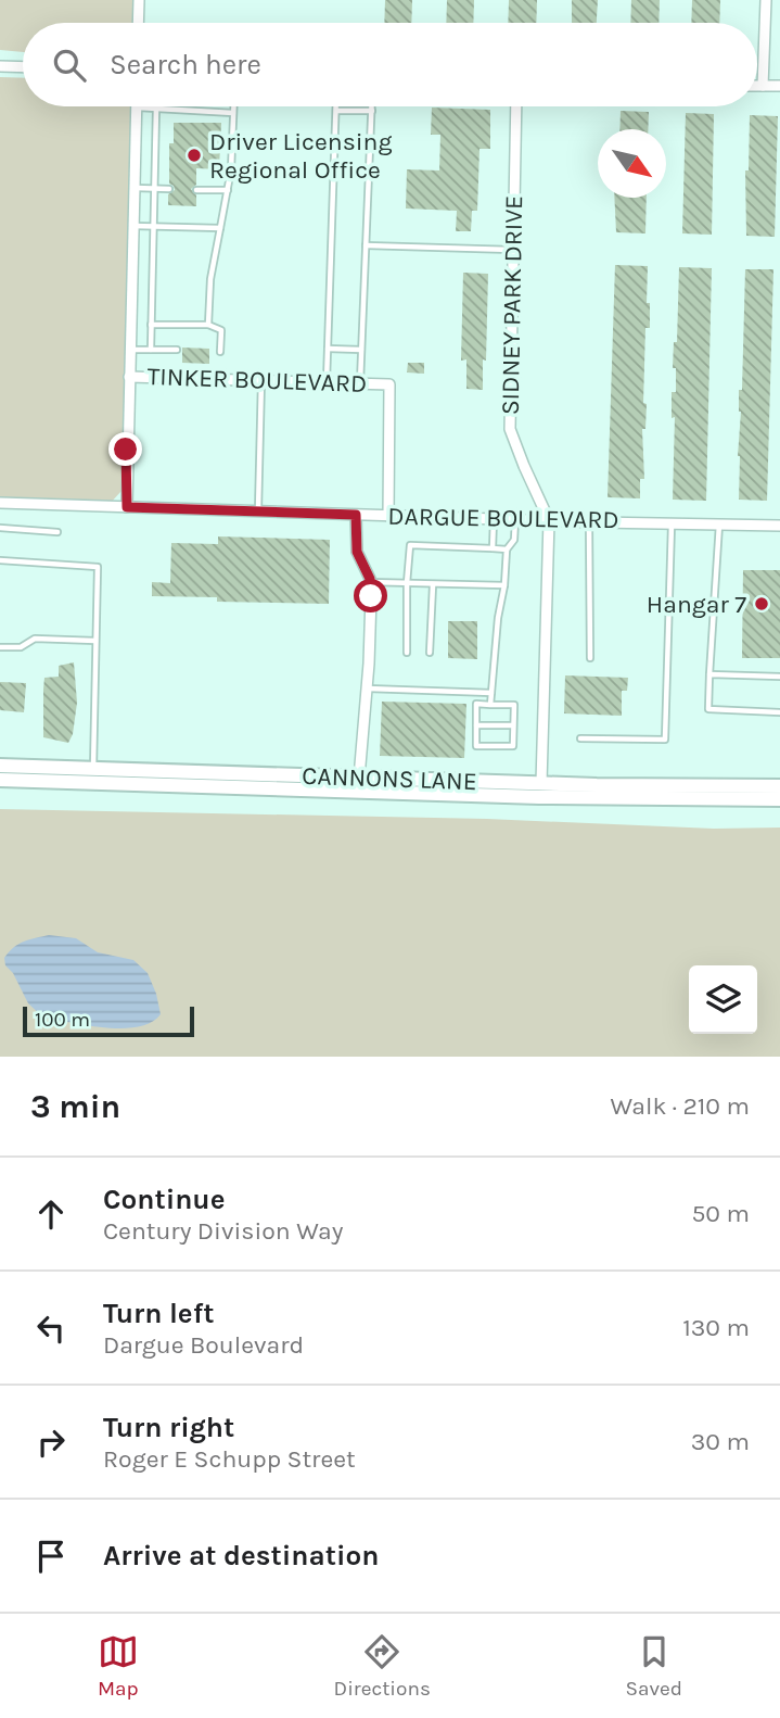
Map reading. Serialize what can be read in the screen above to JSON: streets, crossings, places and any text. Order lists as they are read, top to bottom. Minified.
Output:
{"streets":{"main road":["CANNONS LANE"],"street":["SIDNEY PARK DRIVE","TINKER BOULEVARD","DARGUE BOULEVARD"]},"crossings":[["SIDNEY PARK DRIVE","DARGUE BOULEVARD"],["SIDNEY PARK DRIVE","CANNONS LANE"],["TINKER BOULEVARD","DARGUE BOULEVARD"]],"places":["Driver Licensing Regional Office","Hangar 7"],"scale_bar":"100 m","north":"bottom right","page":{"search":"Search here","scale":"100 m","heading":["3 min","Walk · 210 m"],"list":[["Continue","Century Division Way","50 m"],["Turn left","Dargue Boulevard","130 m"],["Turn right","Roger E Schupp Street","30 m"],"Arrive at destination"],"nav":["Map","Directions","Saved"]}}
